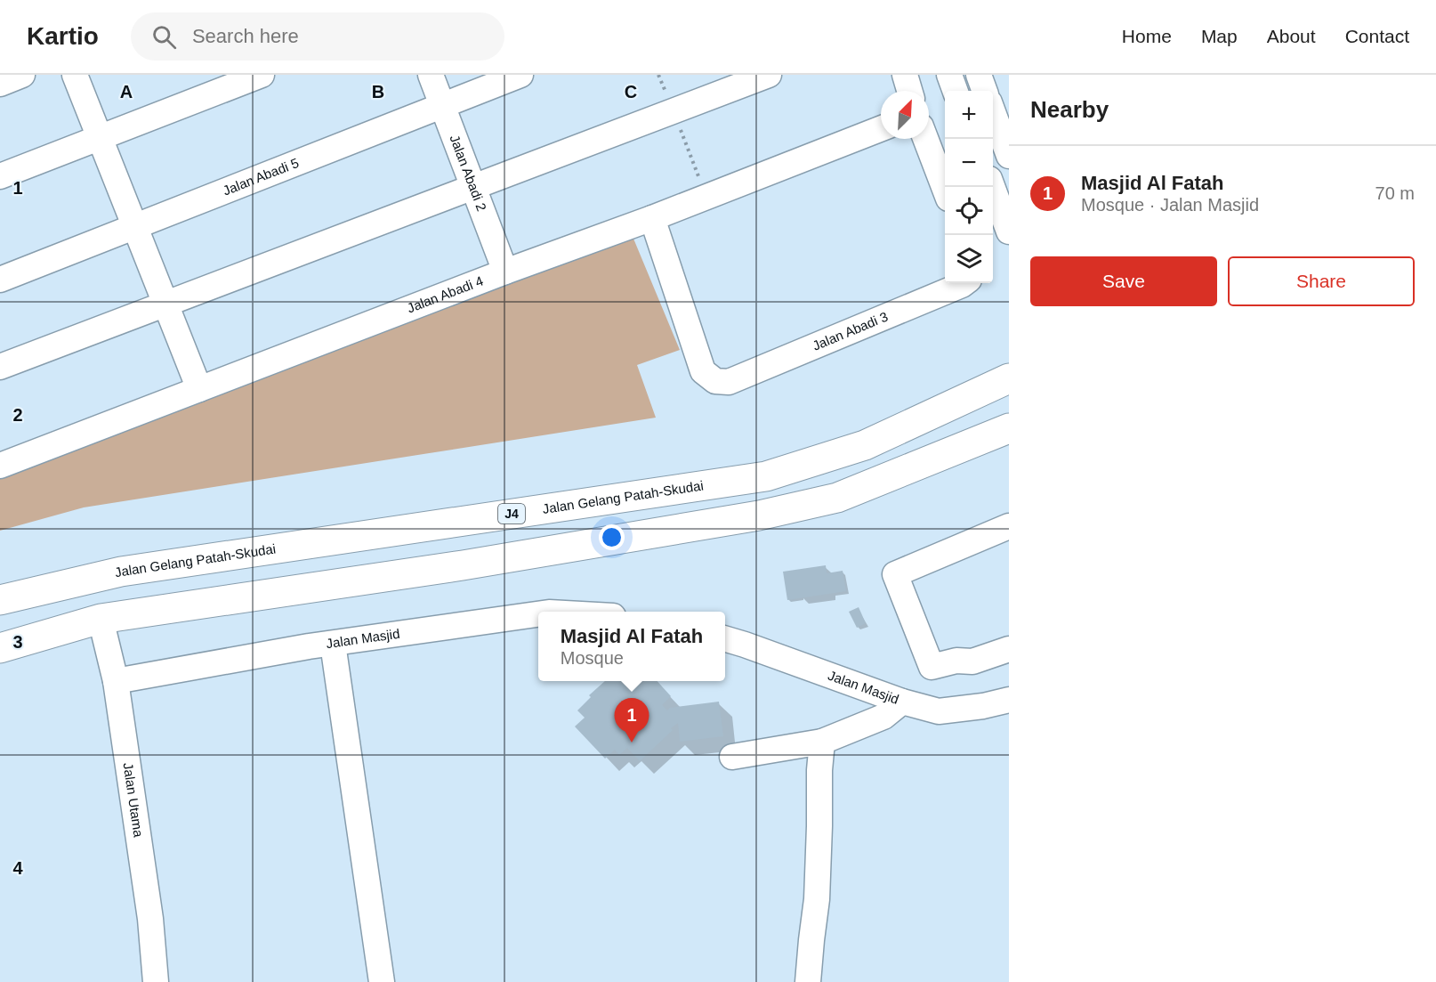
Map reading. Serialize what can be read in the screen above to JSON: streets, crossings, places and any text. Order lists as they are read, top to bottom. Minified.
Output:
{"streets":{"main road":["Jalan Gelang Patah-Skudai","J4"],"street":["Jalan Abadi 2","Jalan Abadi 5","Jalan Abadi 4","Jalan Abadi 3","Jalan Masjid","Jalan Utama"]},"crossings":[["Jalan Abadi 2","Jalan Abadi 5"],["Jalan Abadi 2","Jalan Abadi 4"],["Jalan Abadi 4","Jalan Abadi 3"],["Jalan Masjid","Jalan Utama"]],"north":"top right","page":{"header":"Kartio","search":"Search here","nav":["Home","Map","About","Contact"],"heading":"Nearby","map_buttons":["+","−"],"list":[{"mark":"1","name":"Masjid Al Fatah","note":"Mosque · Jalan Masjid","value":"70 m"}],"buttons":["Save","Share"],"popup":["Masjid Al Fatah","Mosque"],"pins":"1"},"grid":{"columns":["A","B","C"],"rows":["1","2","3","4"]}}
